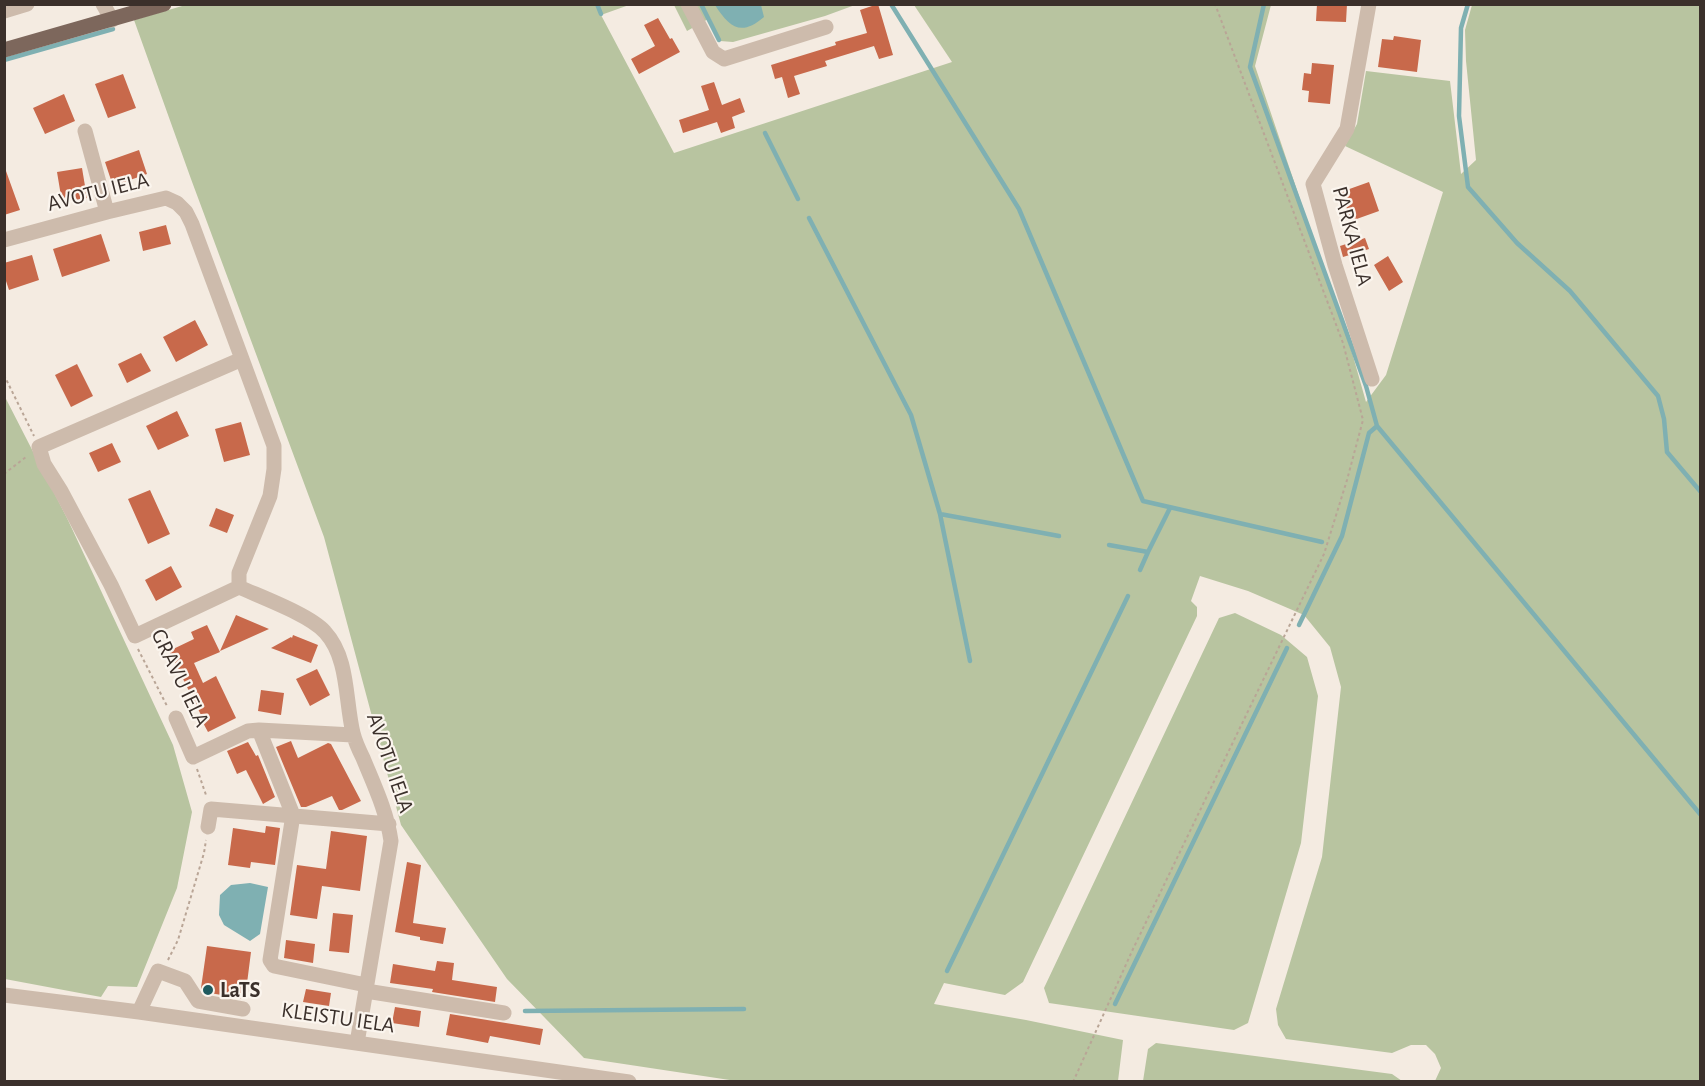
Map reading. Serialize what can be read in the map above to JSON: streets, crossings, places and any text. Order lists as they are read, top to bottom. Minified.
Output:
{"streets":{"street":["AVOTU IELA","PARKA IELA","GRAVU IELA","KLEISTU IELA"]},"crossings":[["AVOTU IELA","KLEISTU IELA"]],"places":["LaTS"]}
